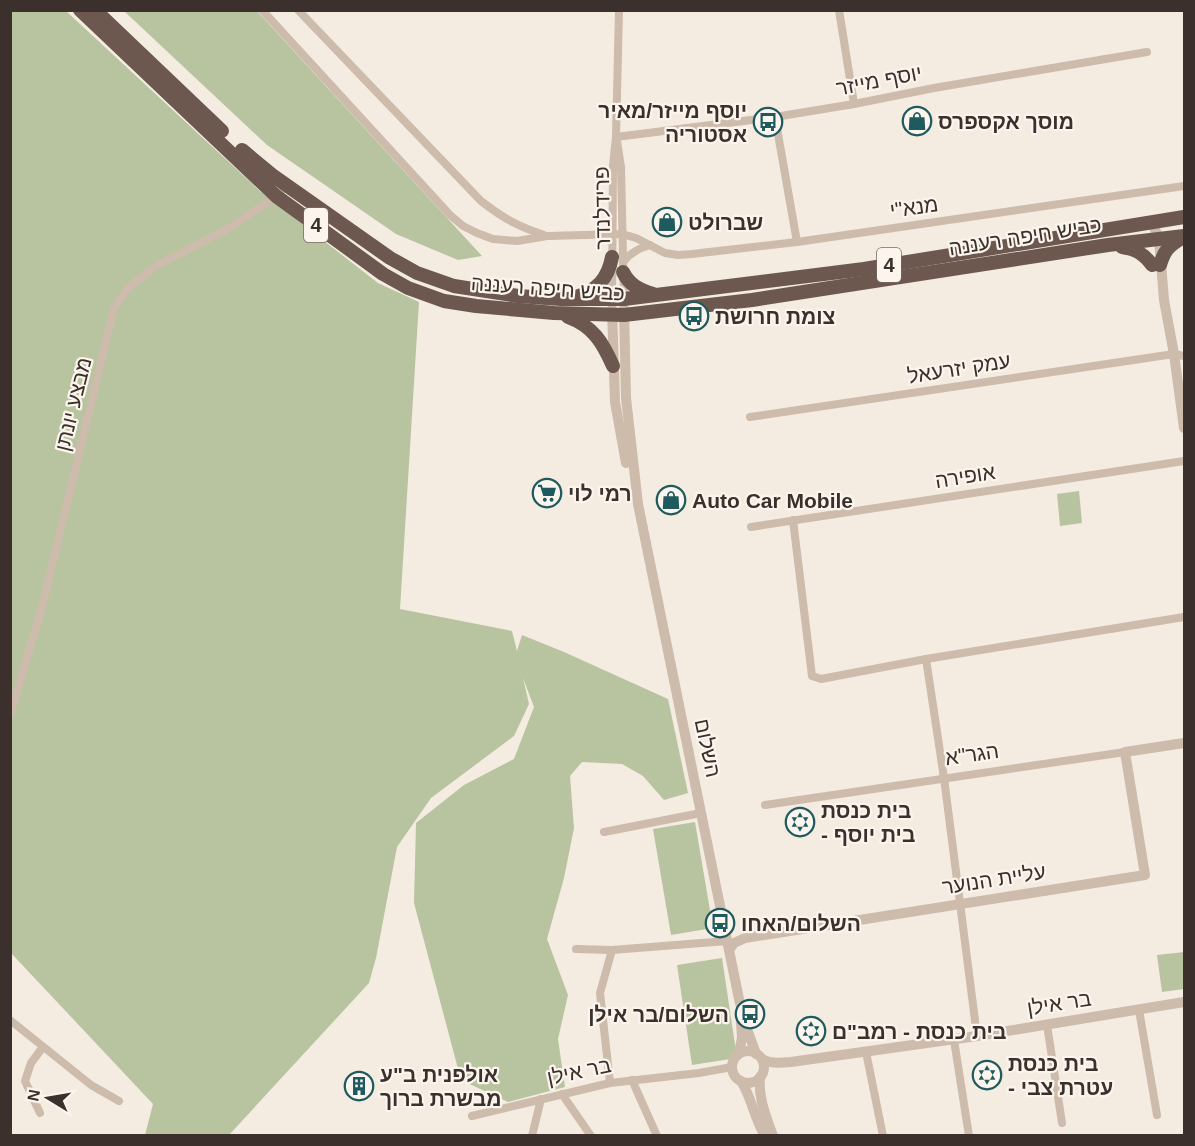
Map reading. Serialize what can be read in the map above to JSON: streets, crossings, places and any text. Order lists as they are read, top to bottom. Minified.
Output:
{"streets":{"highway":["4","כביש חיפה רעננה"],"street":["יוסף מייזר","מנא\"י","פרידלנדר","עמק יזרעאל","מבצע יונתן","אופירה","השלום","הגר\"א","עליית הנוער","בר אילן"]},"crossings":[["יוסף מייזר","פרידלנדר"],["מנא\"י","פרידלנדר"],["פרידלנדר","כביש חיפה רעננה"],["פרידלנדר","השלום"],["כביש חיפה רעננה","מבצע יונתן"],["כביש חיפה רעננה","השלום"],["השלום","עליית הנוער"],["השלום","בר אילן"],["הגר\"א","עליית הנוער"]],"places":{"shop":["מוסך אקספרס","שברולט","Auto Car Mobile"],"bus stop":["יוסף מייזר/מאיר אסטוריה","צומת חרושת","השלום/האחו","השלום/בר אילן"],"supermarket":["רמי לוי"],"synagogue":["בית כנסת - בית יוסף","בית כנסת - רמב\"ם","בית כנסת - עטרת צבי"],"building":["אולפנית ב\"ע מבשרת ברוך"]},"north":"left"}
